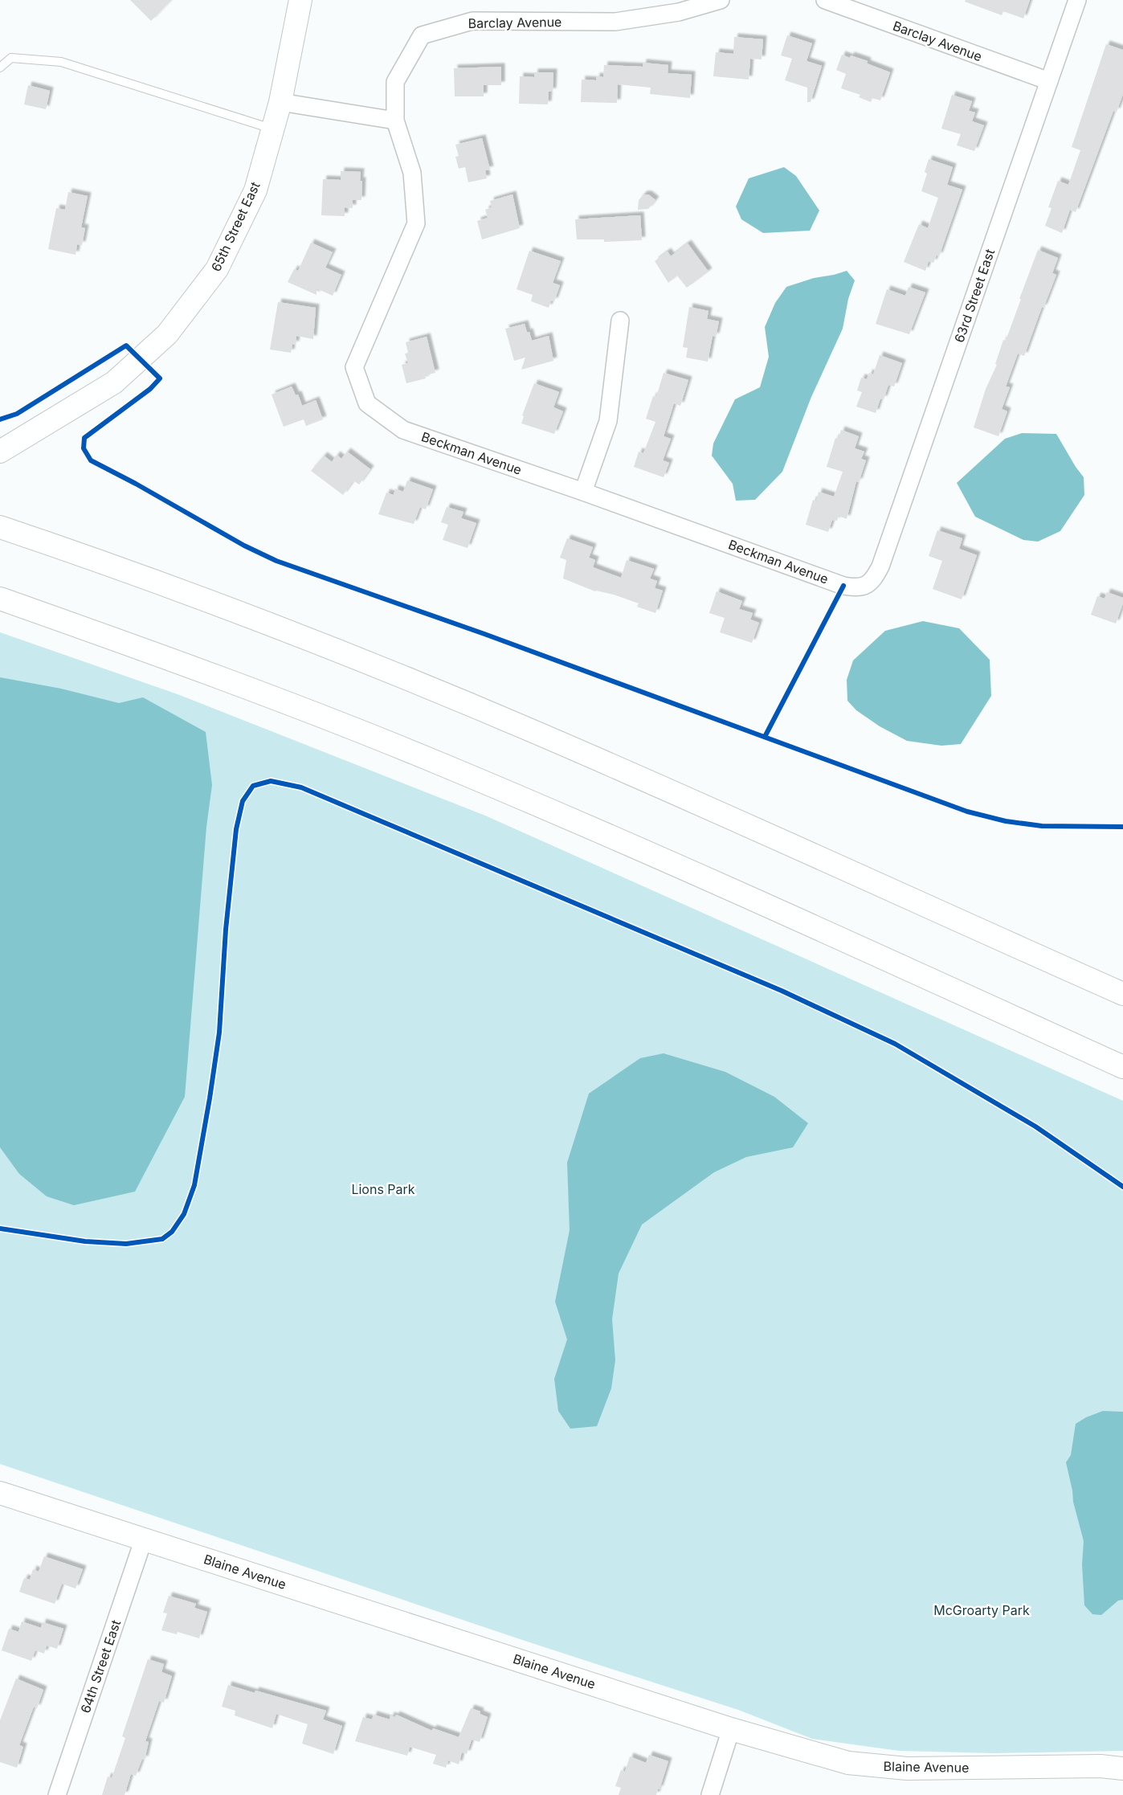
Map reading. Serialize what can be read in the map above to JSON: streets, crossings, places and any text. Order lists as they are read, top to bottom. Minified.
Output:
{"streets":{"main road":["65th Street East","Blaine Avenue"],"street":["Barclay Avenue","63rd Street East","Beckman Avenue","64th Street East"]},"crossings":[["Barclay Avenue","63rd Street East"],["Barclay Avenue","Beckman Avenue"],["63rd Street East","Beckman Avenue"],["Blaine Avenue","64th Street East"]],"parks":["Lions Park","McGroarty Park"]}
